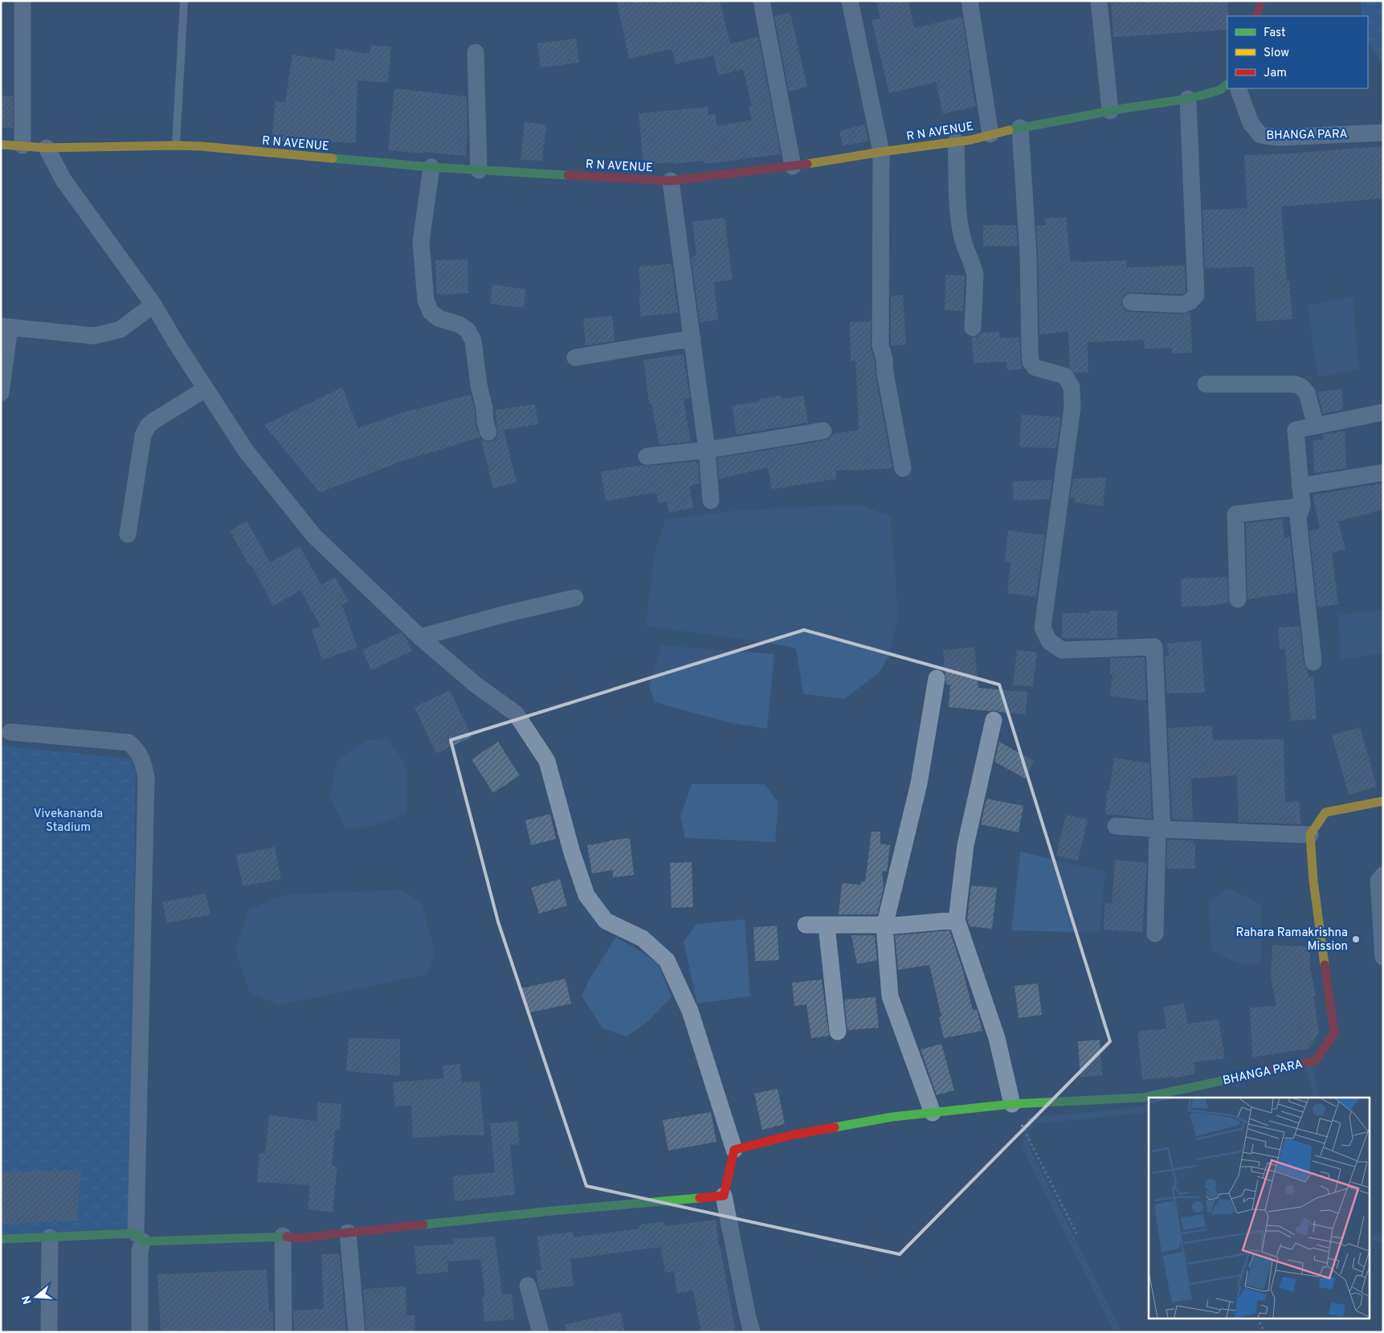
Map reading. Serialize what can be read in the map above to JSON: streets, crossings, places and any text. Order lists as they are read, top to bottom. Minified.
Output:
{"streets":{"street":["R N AVENUE","BHANGA PARA"]},"parks":["Vivekananda Stadium"],"places":["Rahara Ramakrishna Mission"],"legend":["Fast","Slow","Jam"],"north":"left"}
